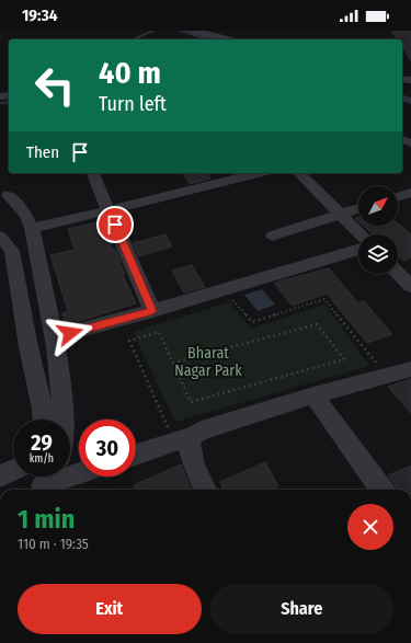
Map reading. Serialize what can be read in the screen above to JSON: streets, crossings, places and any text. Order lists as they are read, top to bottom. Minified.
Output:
{"parks":["Bharat Nagar Park"],"north":"top right","page":{"status":"19:34","turn":["40 m","Turn left"],"then":"Then","speed":"29 km/h","limit":"30","heading":["1 min","110 m · 19:35"],"buttons":["Exit","Share"]}}
